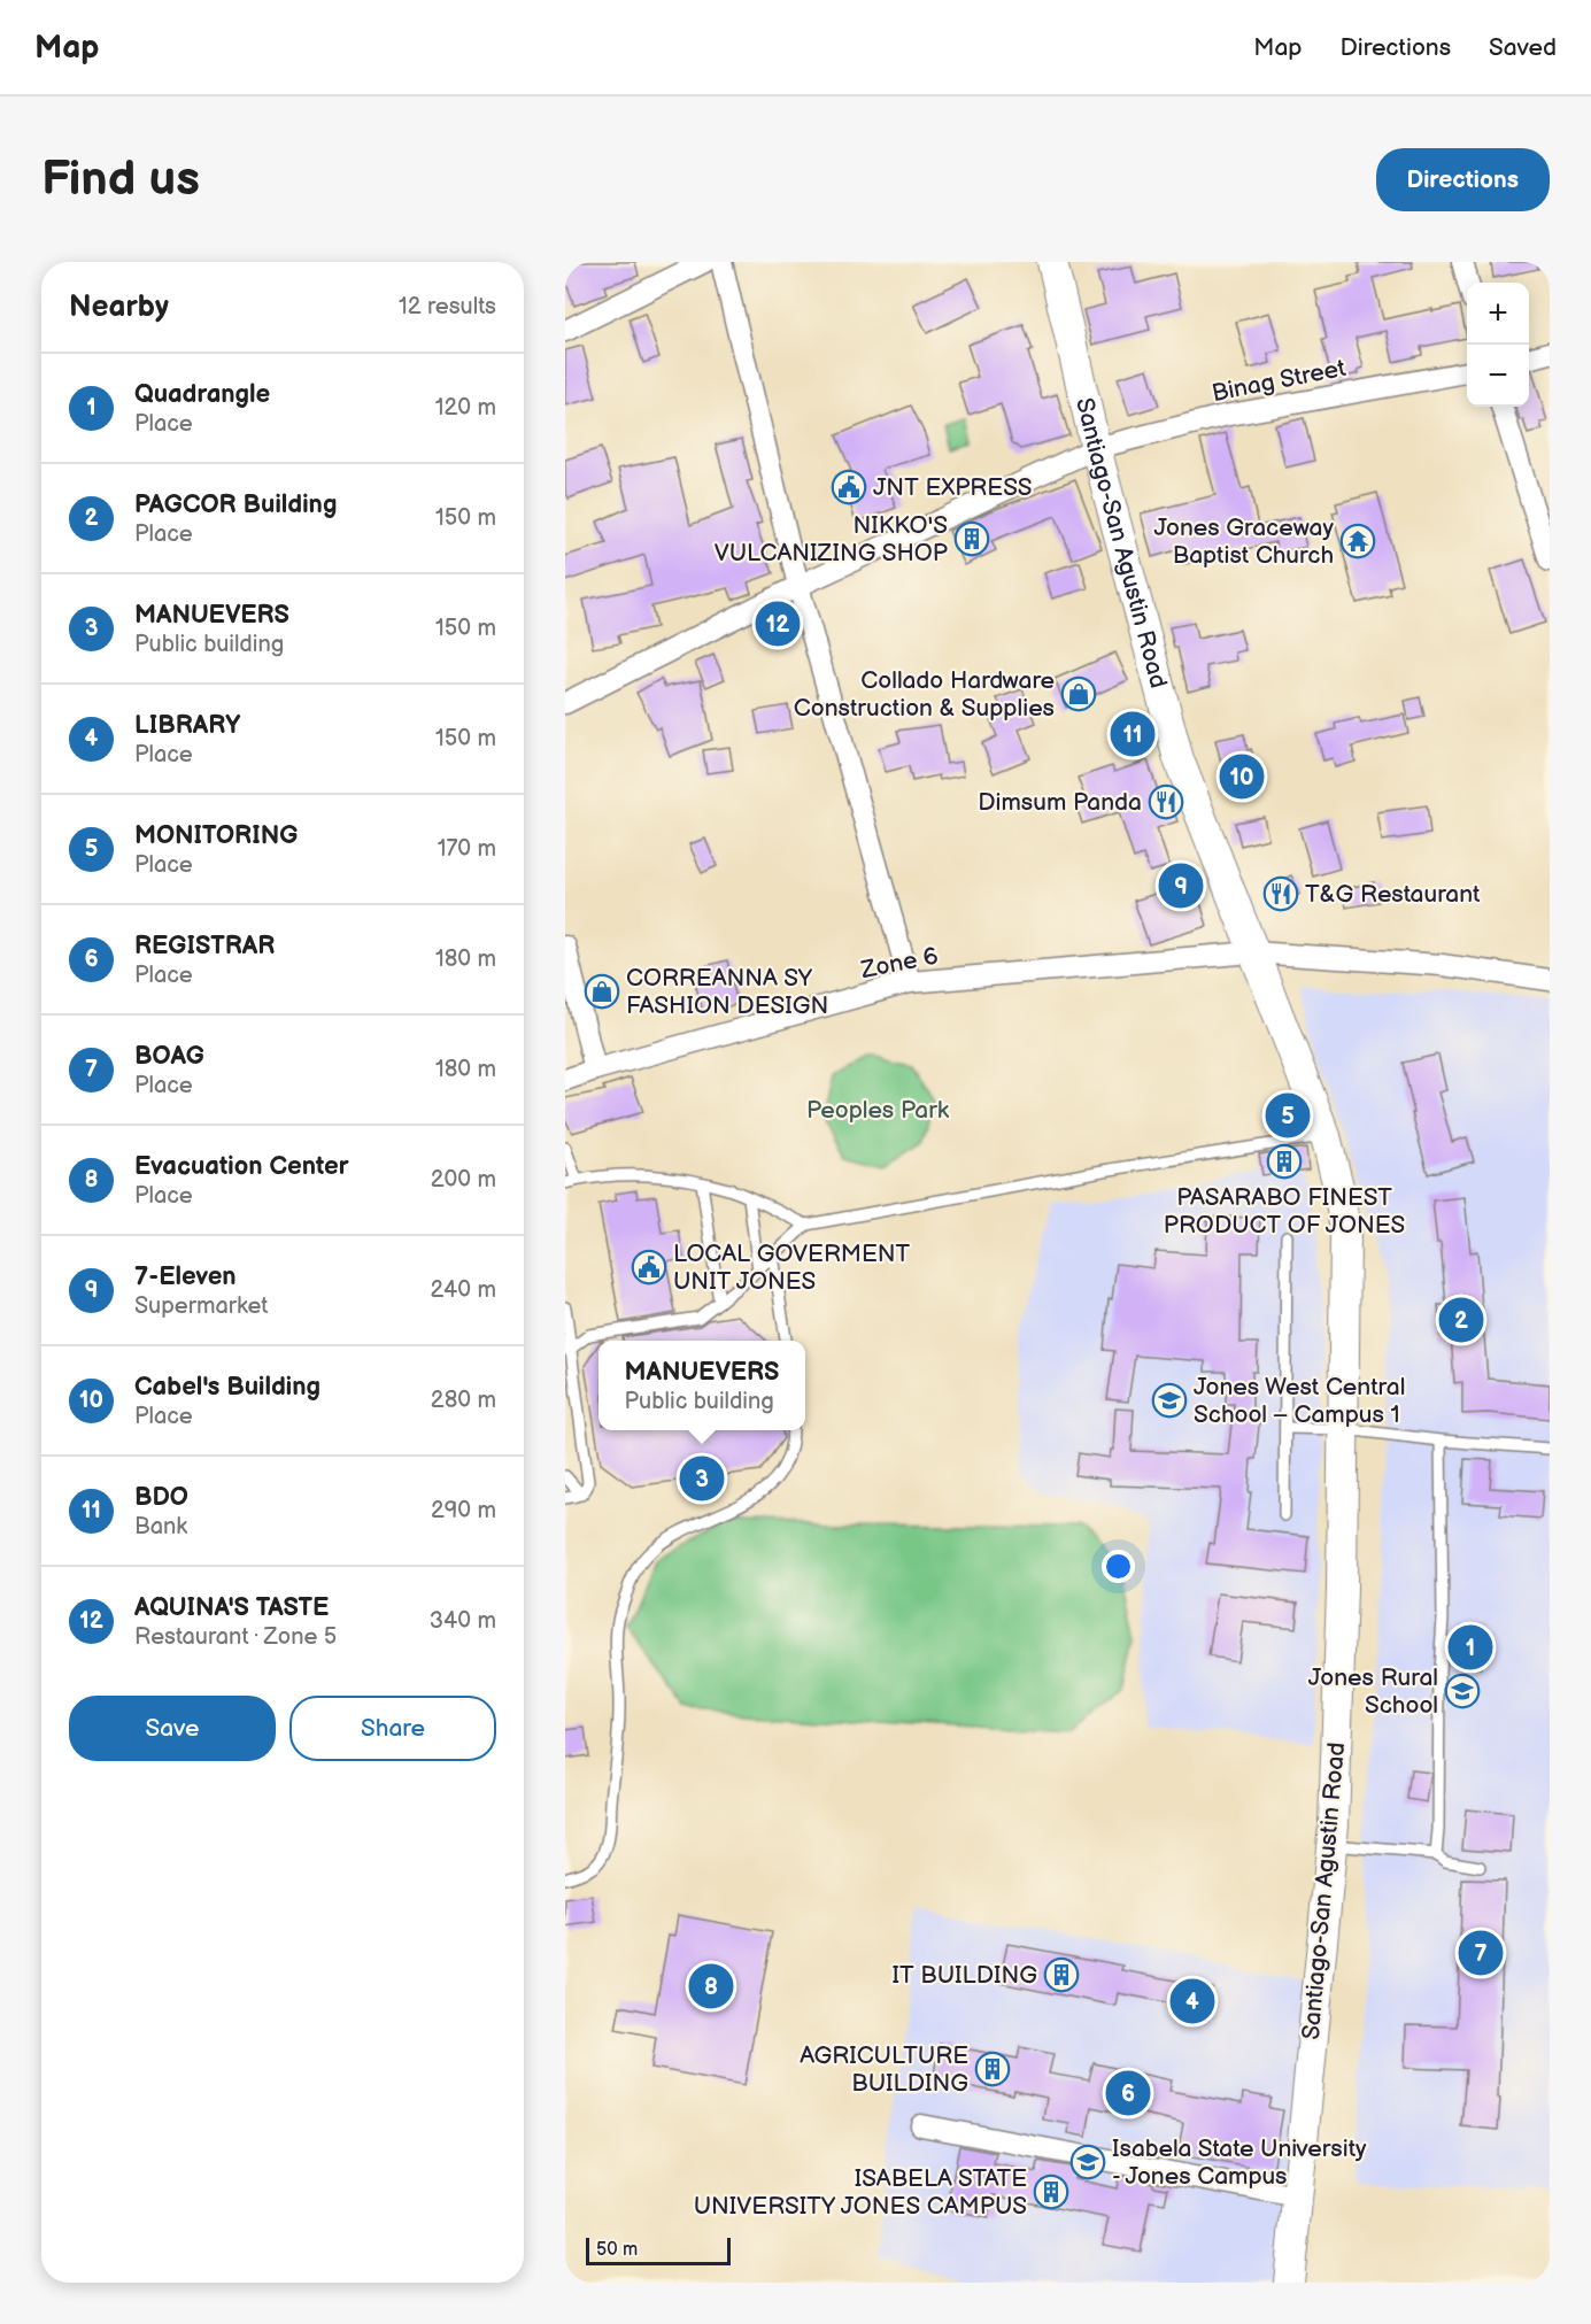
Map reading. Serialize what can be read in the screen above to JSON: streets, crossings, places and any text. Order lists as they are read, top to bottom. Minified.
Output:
{"streets":{"main road":["Santiago-San Agustin Road"],"street":["Binag Street","Zone 6"]},"crossings":[["Binag Street","Santiago-San Agustin Road"],["Santiago-San Agustin Road","Zone 6"]],"parks":["Peoples Park"],"places":{"public building":["JNT EXPRESS","LOCAL GOVERMENT UNIT JONES"],"building":["NIKKO'S VULCANIZING SHOP","PASARABO FINEST PRODUCT OF JONES","IT BUILDING","AGRICULTURE BUILDING","ISABELA STATE UNIVERSITY JONES CAMPUS"],"temple":["Jones Graceway Baptist Church"],"shop":["Collado Hardware Construction & Supplies","CORREANNA SY FASHION DESIGN"],"restaurant":["Dimsum Panda","T&G Restaurant"],"school or university":["Jones West Central School – Campus 1","Jones Rural School","Isabela State University - Jones Campus"]},"scale_bar":"50 m","page":{"header":"Map","nav":["Map","Directions","Saved"],"buttons":["Directions",["Save","Share"]],"title":"Find us","heading":["Nearby","12 results"],"map_buttons":["+","−"],"list":[{"mark":"1","name":"Quadrangle","note":"Place","value":"120 m"},{"mark":"2","name":"PAGCOR Building","note":"Place","value":"150 m"},{"mark":"3","name":"MANUEVERS","note":"Public building","value":"150 m"},{"mark":"4","name":"LIBRARY","note":"Place","value":"150 m"},{"mark":"5","name":"MONITORING","note":"Place","value":"170 m"},{"mark":"6","name":"REGISTRAR","note":"Place","value":"180 m"},{"mark":"7","name":"BOAG","note":"Place","value":"180 m"},{"mark":"8","name":"Evacuation Center","note":"Place","value":"200 m"},{"mark":"9","name":"7-Eleven","note":"Supermarket","value":"240 m"},{"mark":"10","name":"Cabel's Building","note":"Place","value":"280 m"},{"mark":"11","name":"BDO","note":"Bank","value":"290 m"},{"mark":"12","name":"AQUINA'S TASTE","note":"Restaurant · Zone 5","value":"340 m"}],"pins":["12","11","10","9","5","2","3","1","7","8","4","6"],"popup":["MANUEVERS","Public building"],"scale":"50 m"}}
